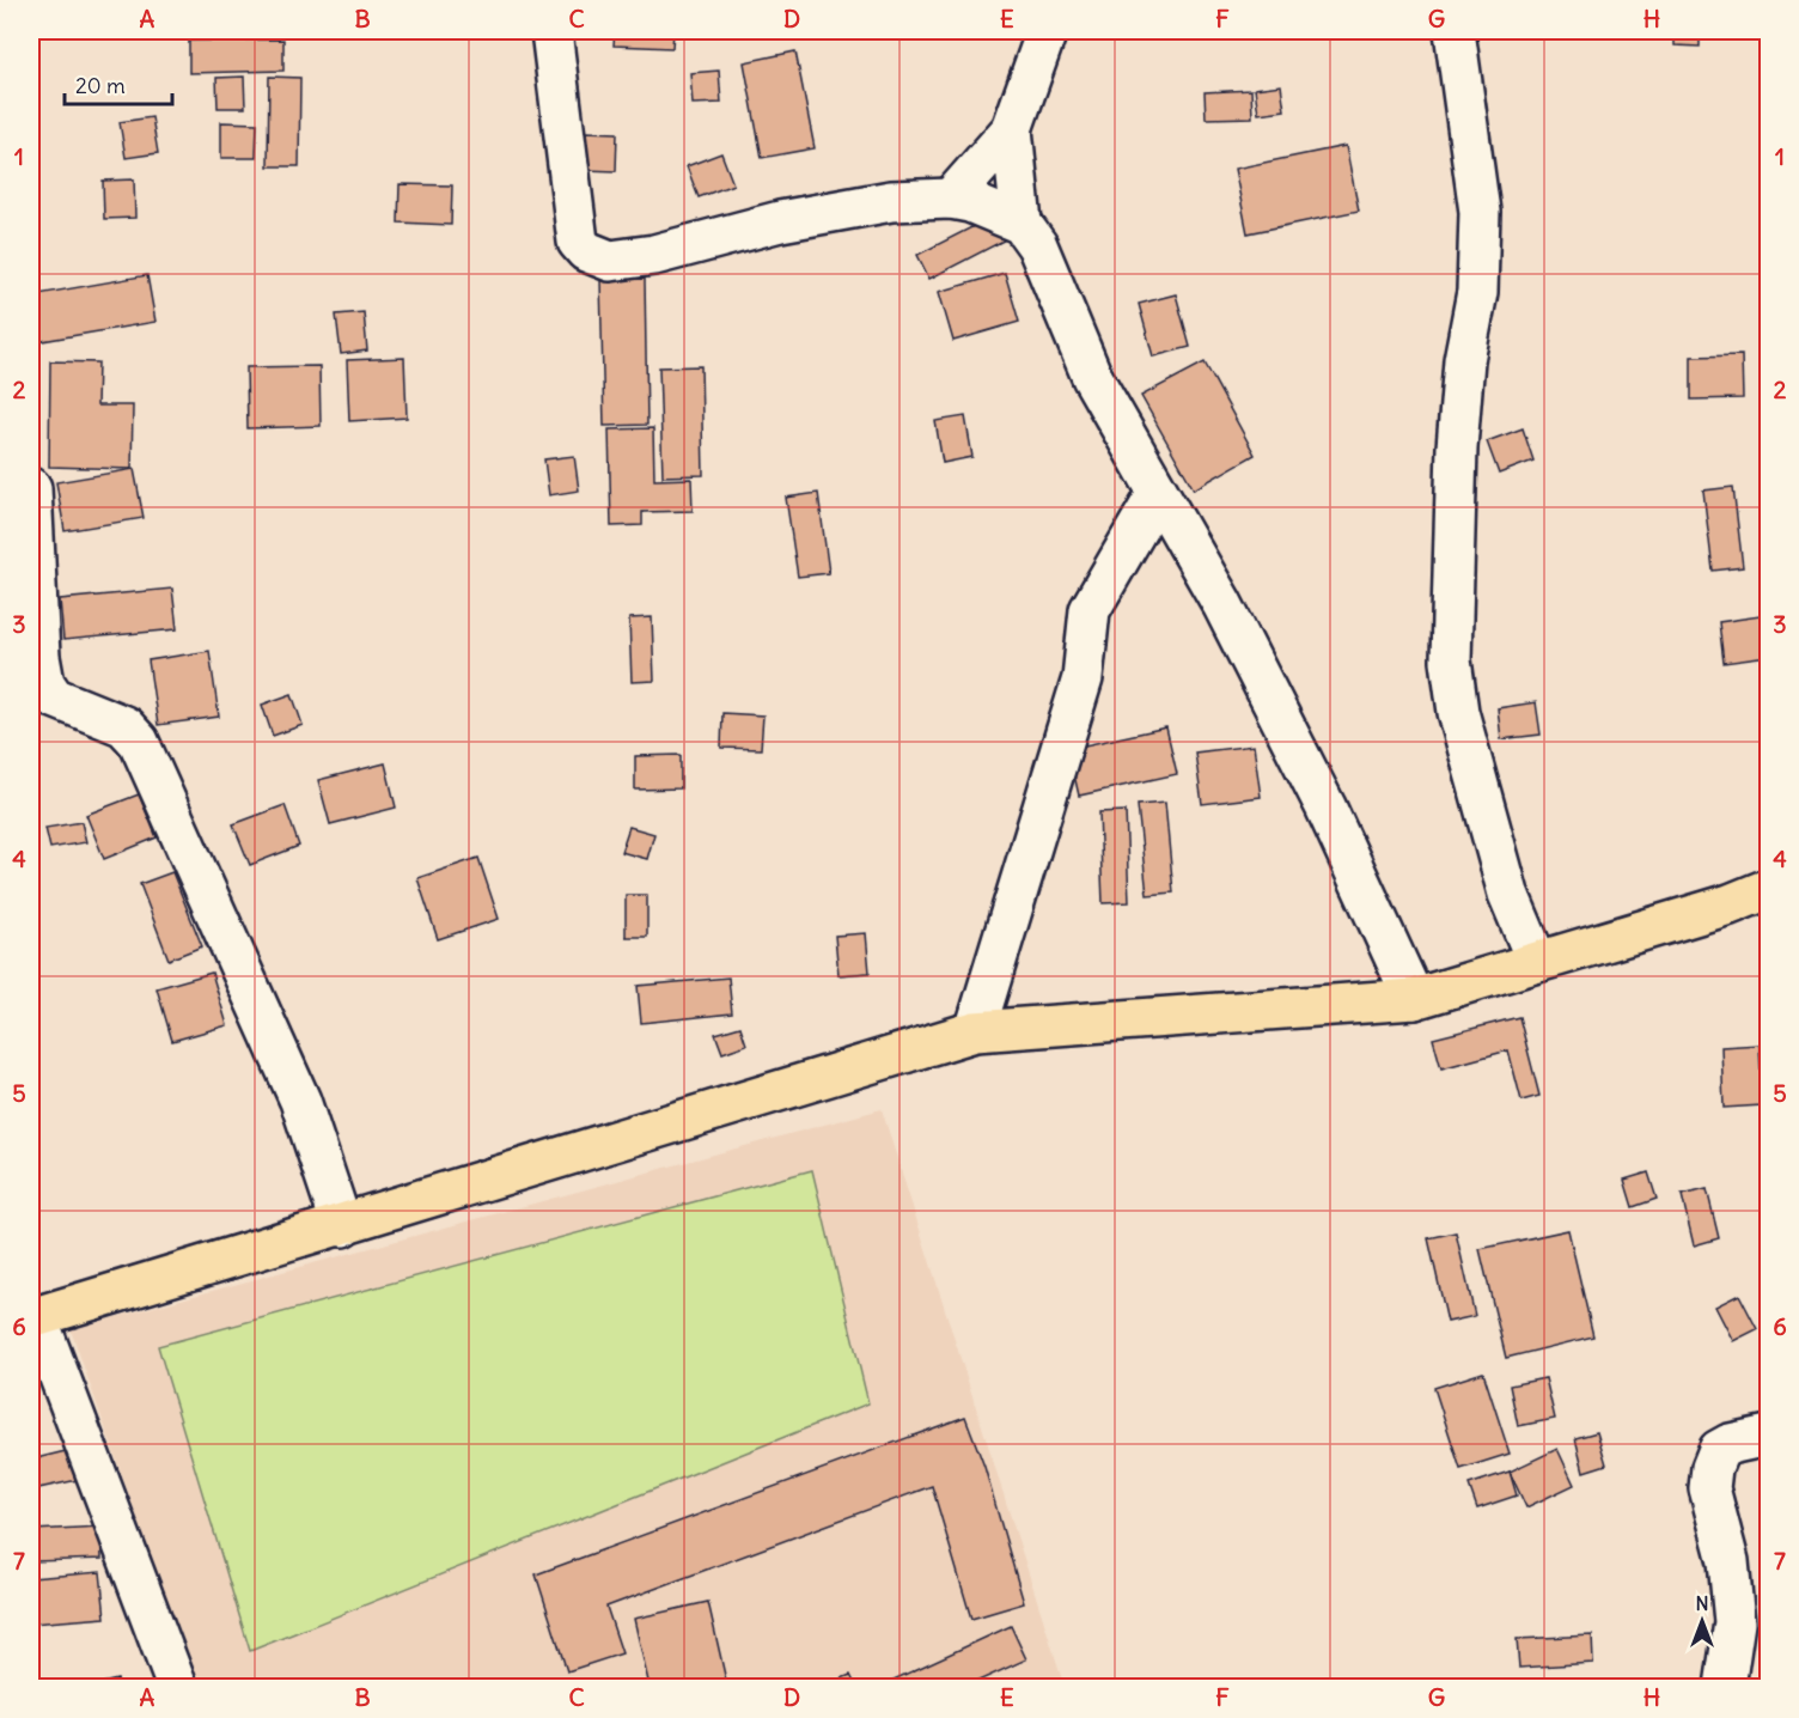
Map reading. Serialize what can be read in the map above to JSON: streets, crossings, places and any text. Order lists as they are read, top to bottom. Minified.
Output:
{"scale_bar":"20 m","north":"top","grid":{"columns":["A","B","C","D","E","F","G","H"],"rows":["1","2","3","4","5","6","7"]}}
